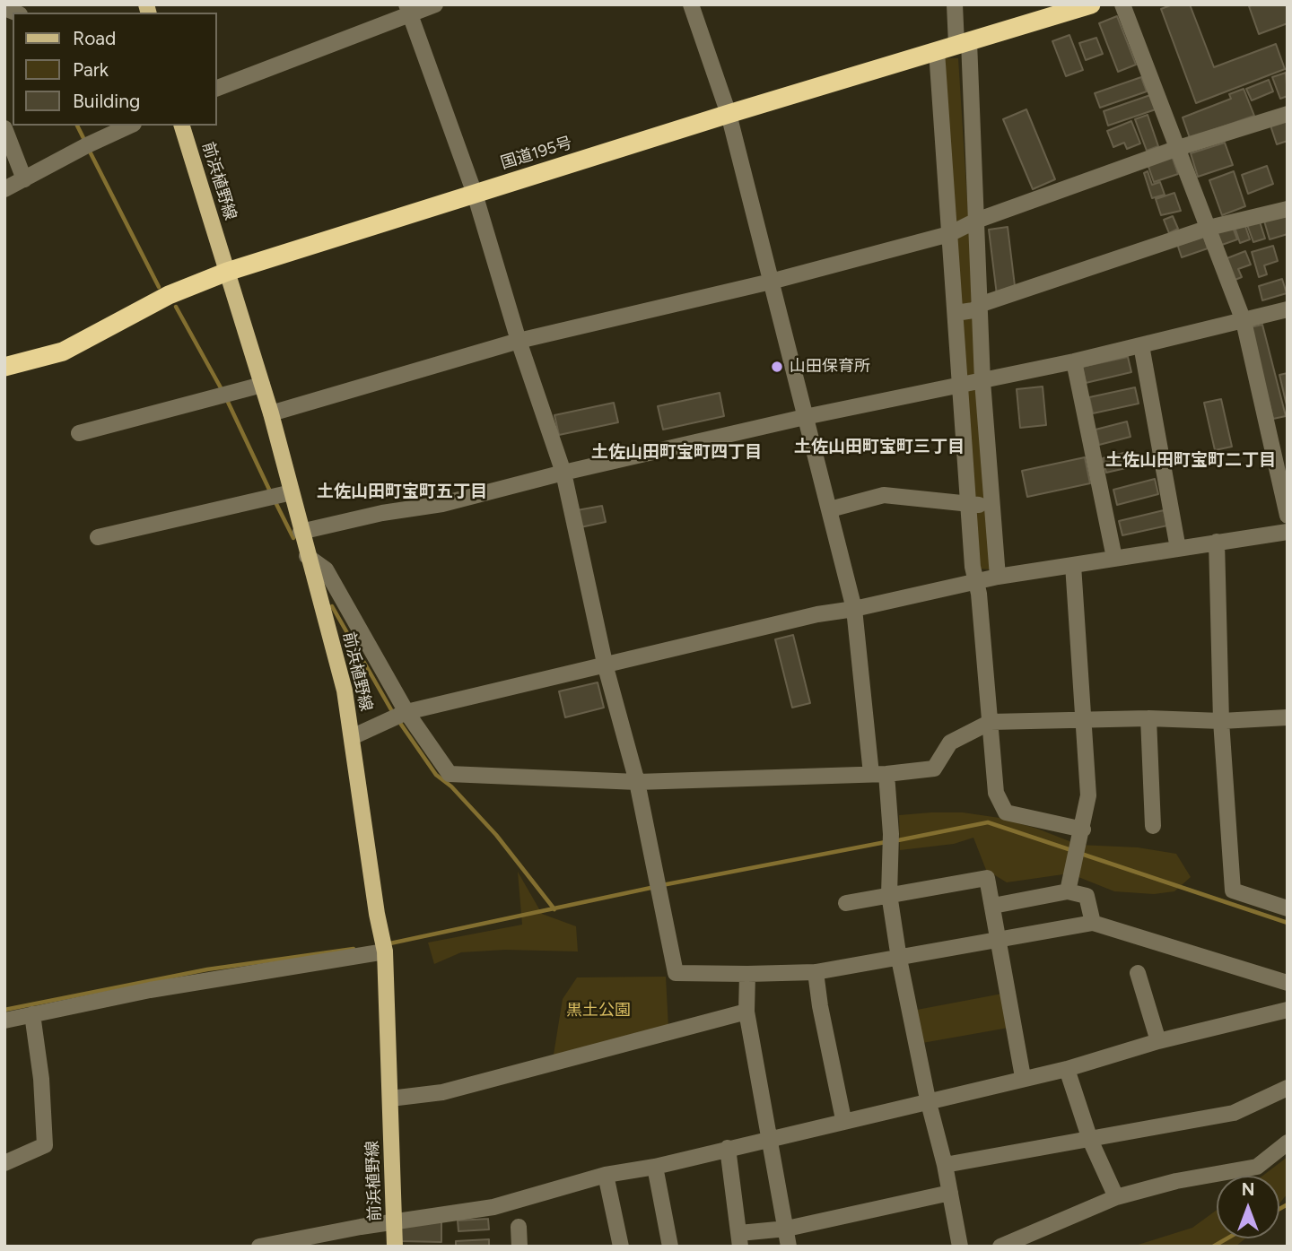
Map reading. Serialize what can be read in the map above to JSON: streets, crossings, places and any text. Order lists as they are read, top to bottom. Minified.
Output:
{"streets":{"highway":["国道195号"],"main road":["前浜植野線"]},"crossings":[["国道195号","前浜植野線"]],"districts":["土佐山田町宝町三丁目","土佐山田町宝町四丁目","土佐山田町宝町二丁目","土佐山田町宝町五丁目"],"parks":["黒土公園"],"places":["山田保育所"],"legend":["Road","Park","Building"],"north":"top"}
